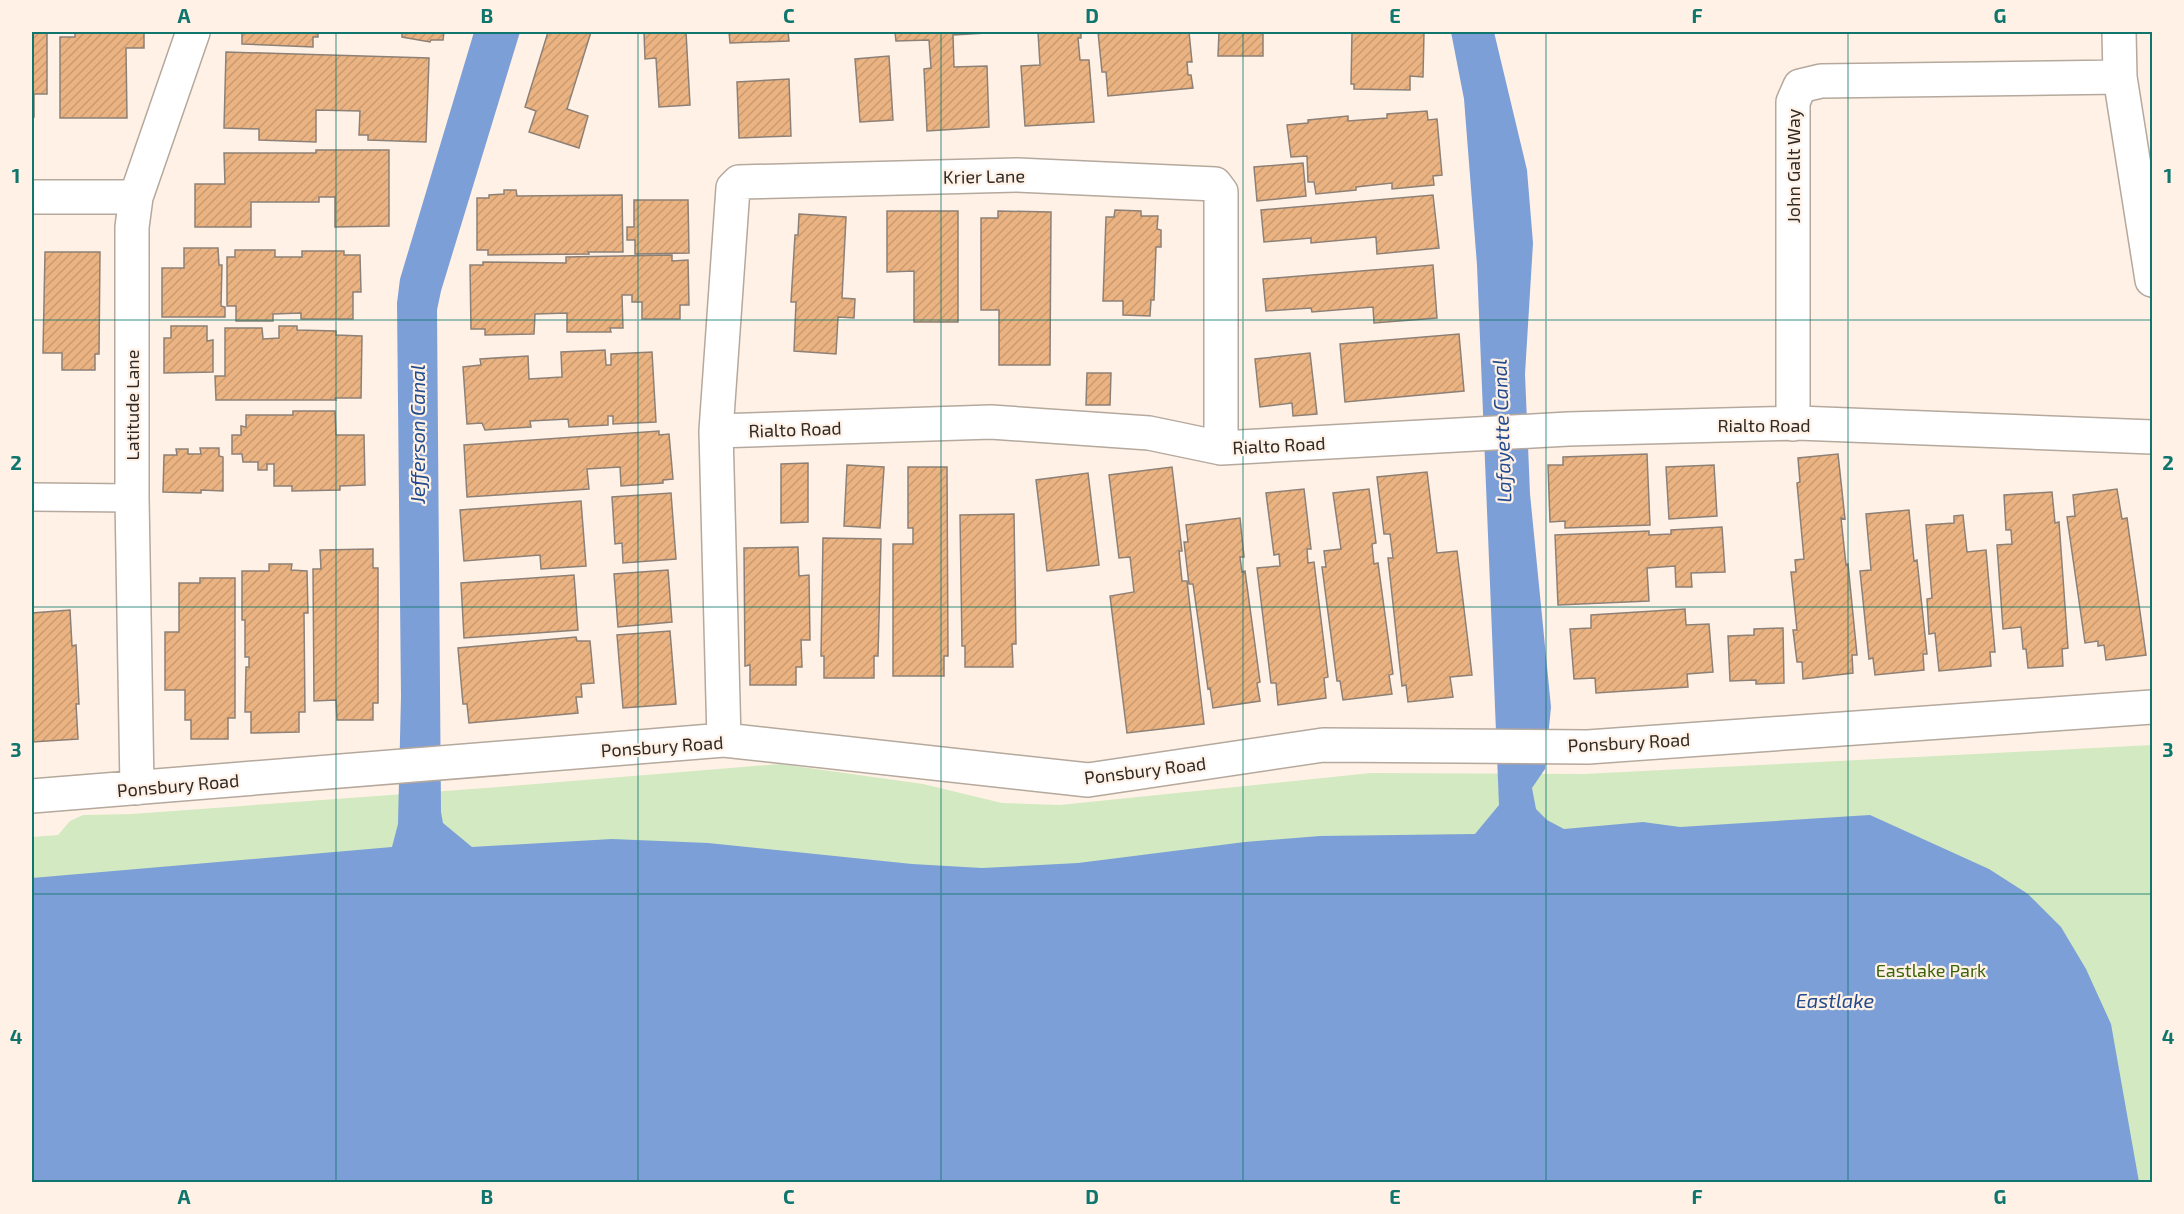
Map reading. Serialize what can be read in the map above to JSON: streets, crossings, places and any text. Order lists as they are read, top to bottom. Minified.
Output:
{"streets":{"street":["John Galt Way","Krier Lane","Latitude Lane","Rialto Road","Ponsbury Road"]},"crossings":[["John Galt Way","Rialto Road"],["Krier Lane","Rialto Road"],["Latitude Lane","Ponsbury Road"]],"water":["Lafayette Canal","Jefferson Canal","Eastlake"],"parks":["Eastlake Park"],"grid":{"columns":["A","B","C","D","E","F","G"],"rows":["1","2","3","4"]}}
